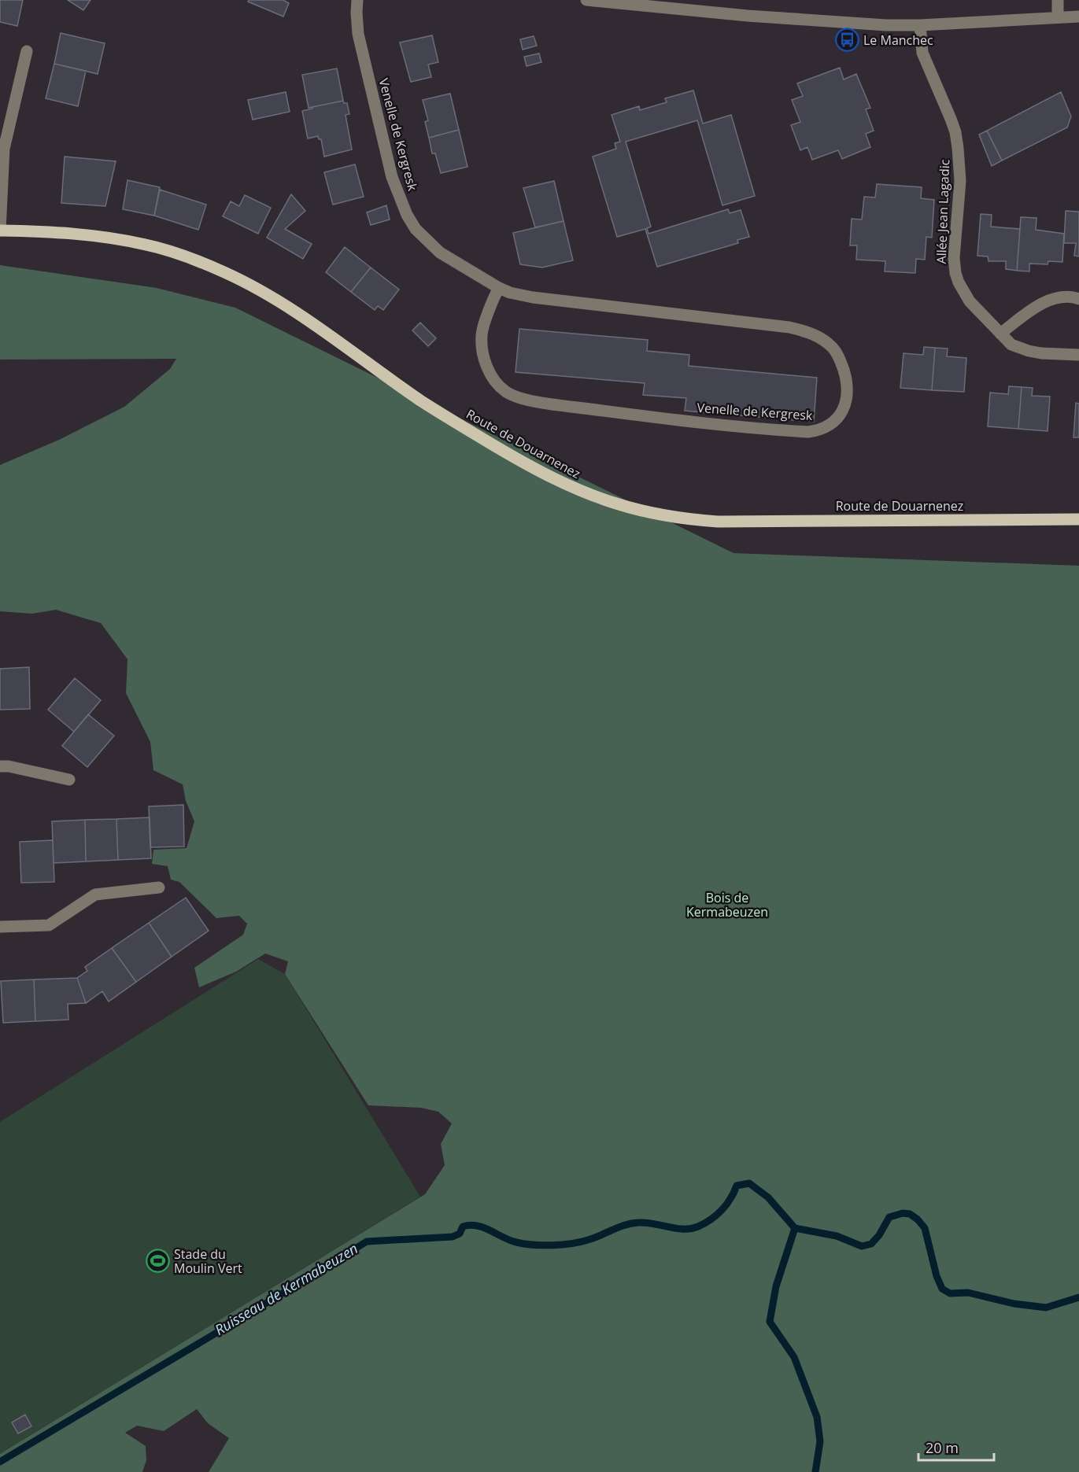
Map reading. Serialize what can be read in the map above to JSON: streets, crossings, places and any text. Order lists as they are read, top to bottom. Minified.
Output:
{"streets":{"main road":["Route de Douarnenez"],"street":["Venelle de Kergresk","Allée Jean Lagadic"]},"water":["Ruisseau de Kermabeuzen"],"parks":["Bois de Kermabeuzen"],"places":{"bus stop":["Le Manchec"],"sports":["Stade du Moulin Vert"]},"scale_bar":"20 m"}
